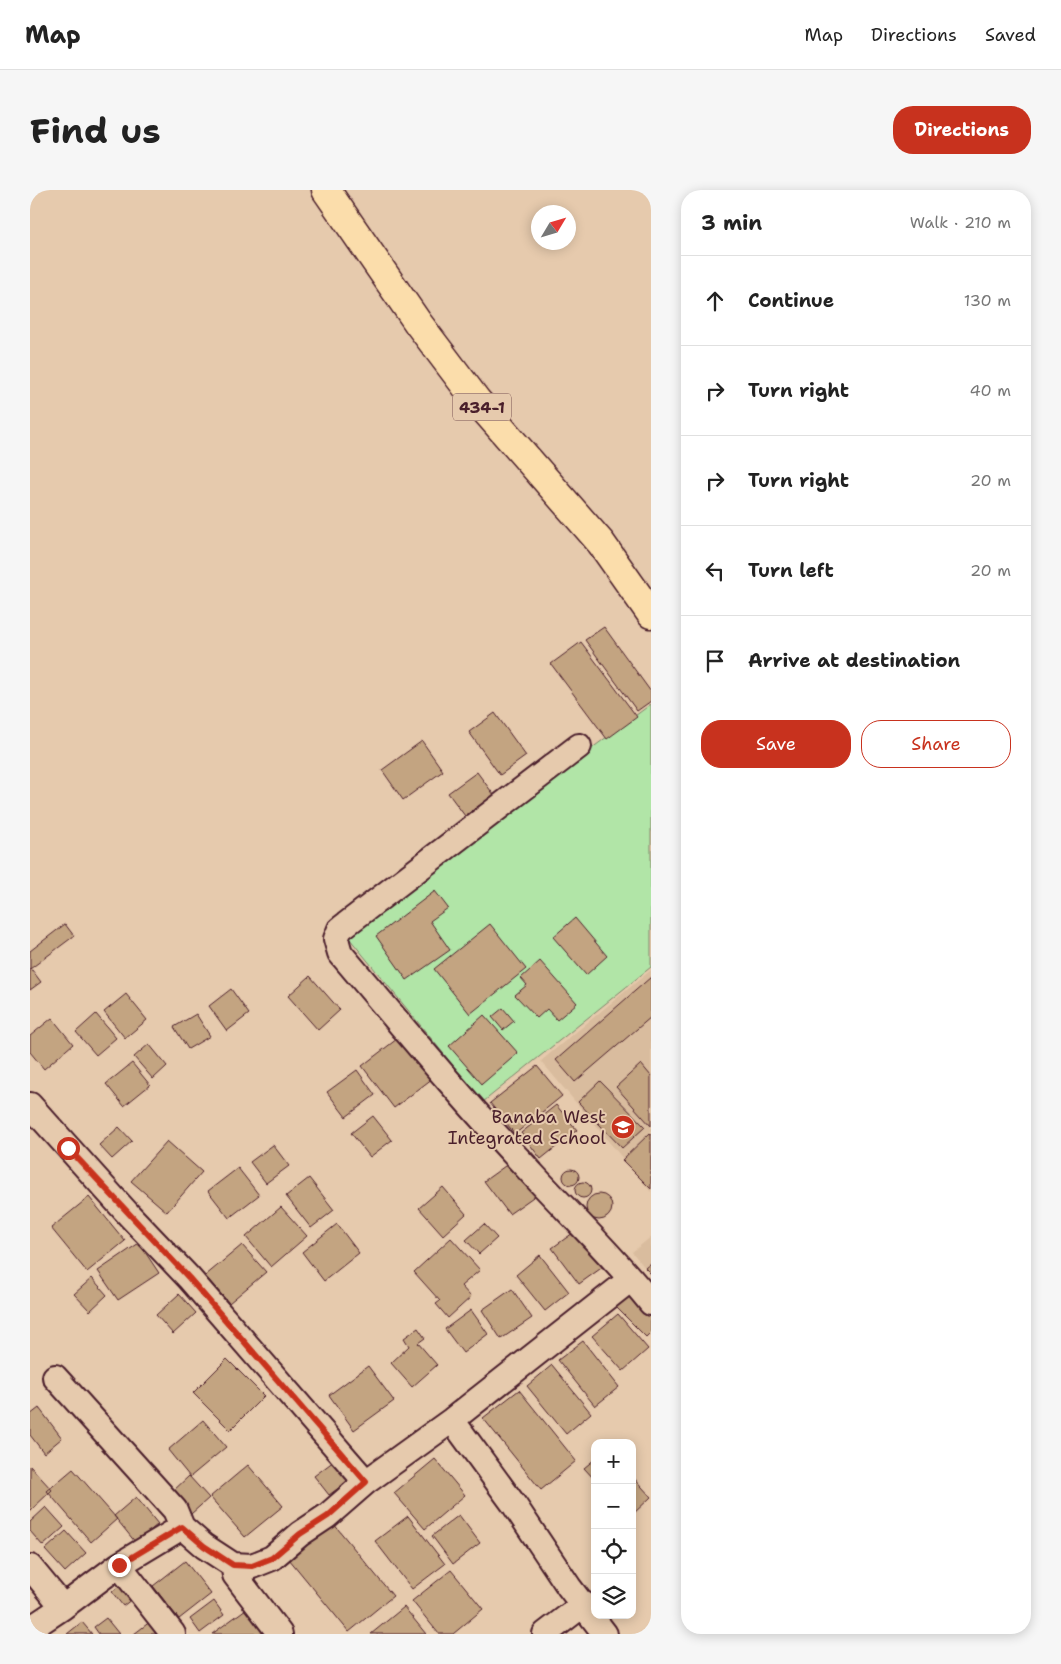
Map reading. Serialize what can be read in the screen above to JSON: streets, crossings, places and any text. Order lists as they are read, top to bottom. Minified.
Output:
{"streets":{"main road":["434-1"]},"places":{"school or university":["Banaba West Integrated School"]},"north":"top right","page":{"header":"Map","nav":["Map","Directions","Saved"],"buttons":["Directions",["Save","Share"]],"title":"Find us","heading":["3 min","Walk · 210 m"],"list":[["Continue","130 m"],["Turn right","40 m"],["Turn right","20 m"],["Turn left","20 m"],"Arrive at destination"],"map_buttons":["+","−"]}}
